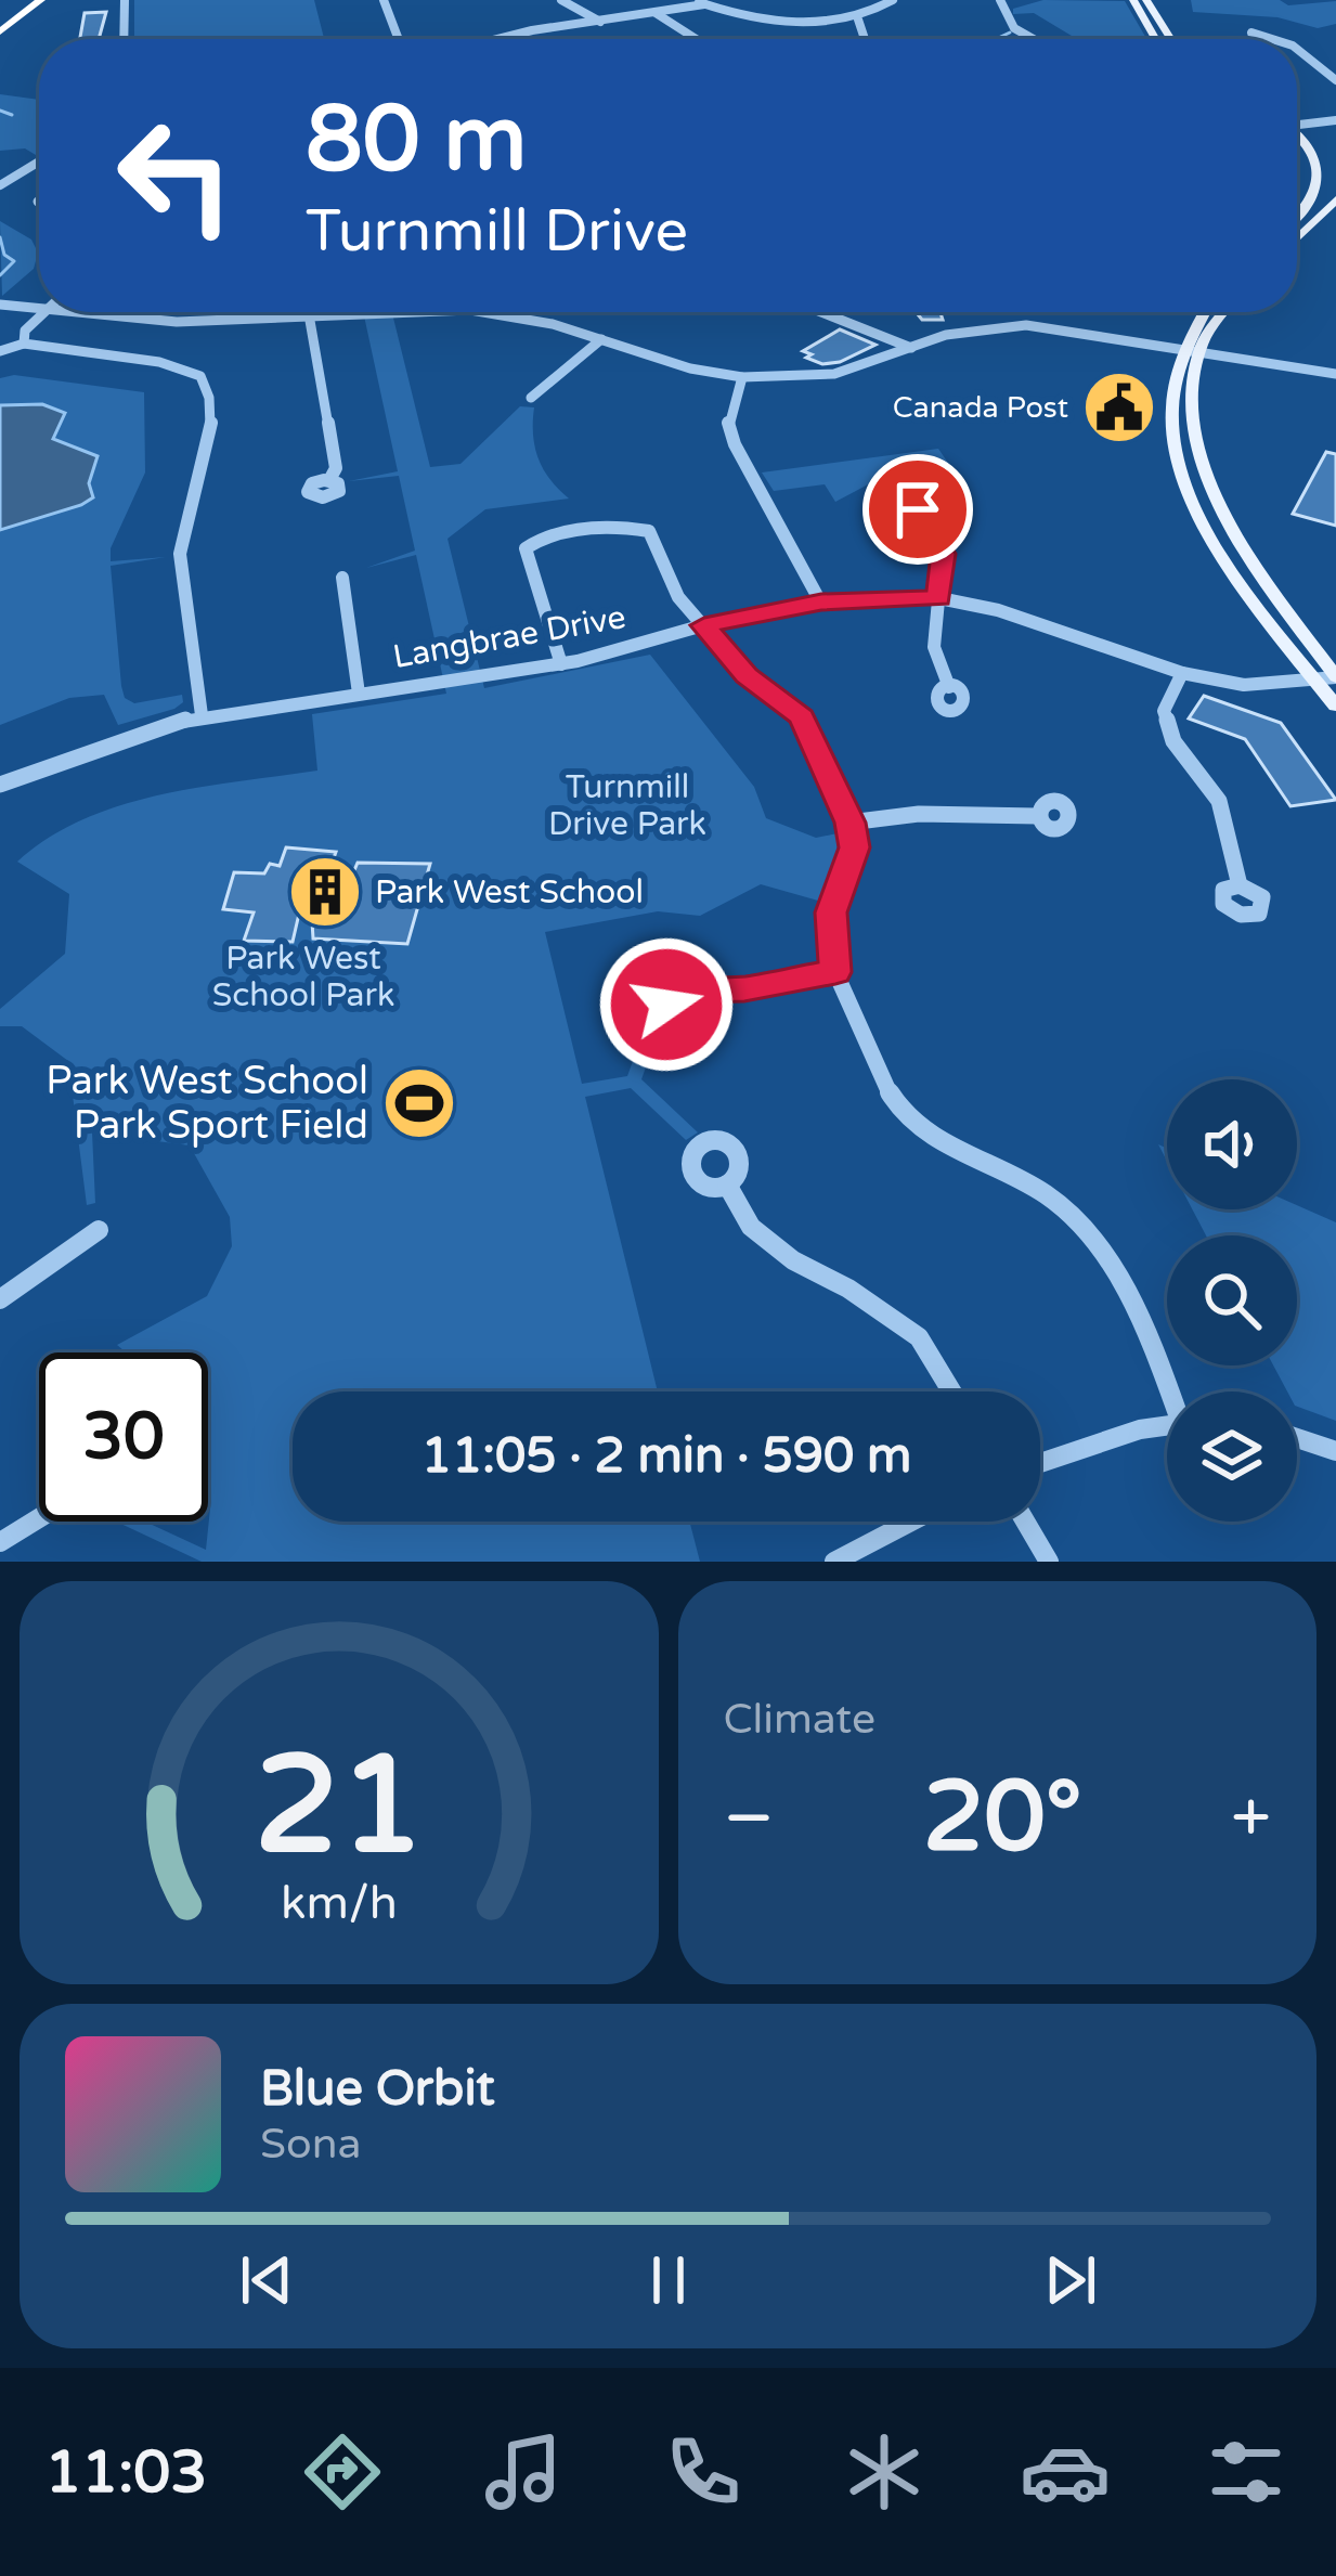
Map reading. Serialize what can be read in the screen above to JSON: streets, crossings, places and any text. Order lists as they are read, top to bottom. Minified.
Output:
{"streets":{"street":["Langbrae Drive"]},"parks":["Turnmill Drive Park","Park West School Park"],"places":{"public building":["Canada Post"],"building":["Park West School"],"sports":["Park West School Park Sport Field"]},"page":{"turn":["80 m","Turnmill Drive"],"limit":"30","trip":"11:05 · 2 min · 590 m","tile":"Climate","heat":["−","20°","+"],"song":["Blue Orbit","Sona"],"tabs":"11:03","gauge":["21","km/h"]}}
